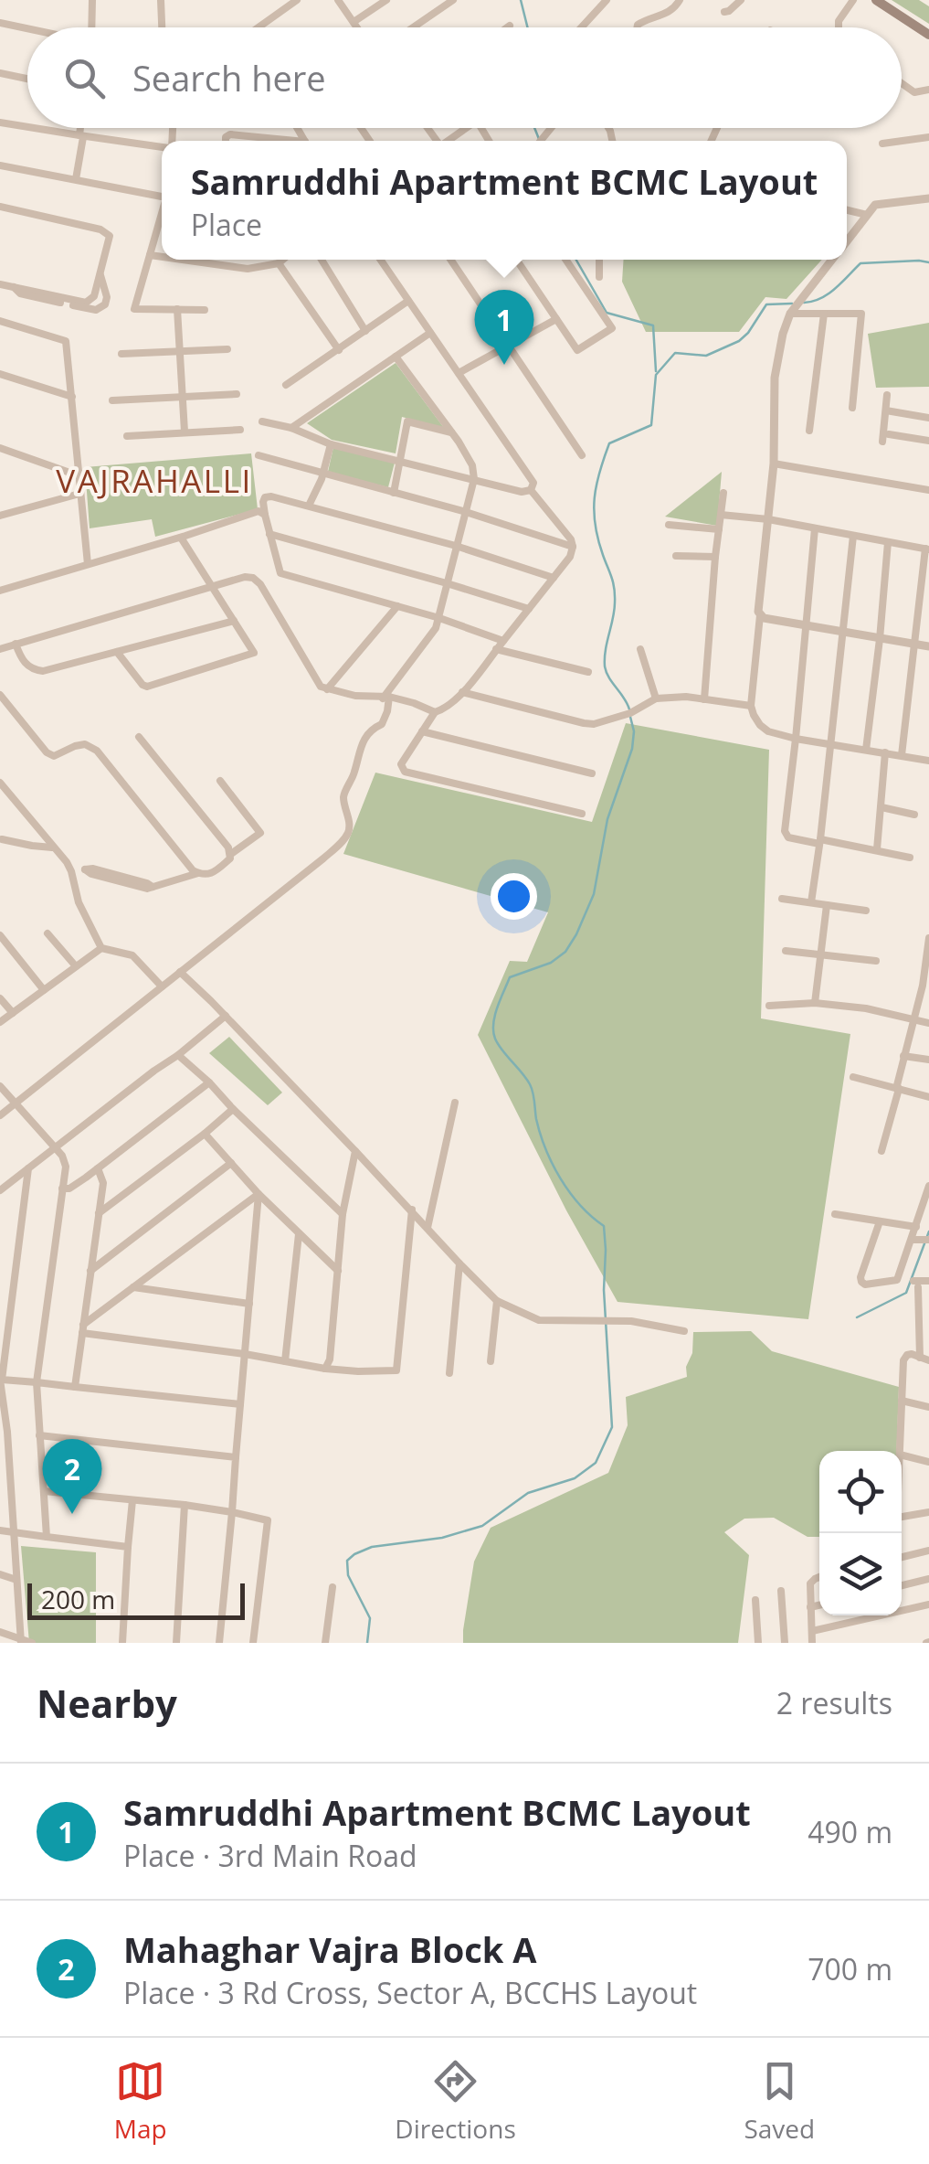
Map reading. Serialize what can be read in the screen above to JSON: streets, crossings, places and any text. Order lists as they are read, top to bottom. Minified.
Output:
{"districts":["VAJRAHALLI"],"scale_bar":"200 m","page":{"search":"Search here","popup":["Samruddhi Apartment BCMC Layout","Place"],"pins":["1","2"],"scale":"200 m","heading":["Nearby","2 results"],"list":[{"mark":"1","name":"Samruddhi Apartment BCMC Layout","note":"Place · 3rd Main Road","value":"490 m"},{"mark":"2","name":"Mahaghar Vajra Block A","note":"Place · 3 Rd Cross, Sector A, BCCHS Layout","value":"700 m"}],"nav":["Map","Directions","Saved"]}}
